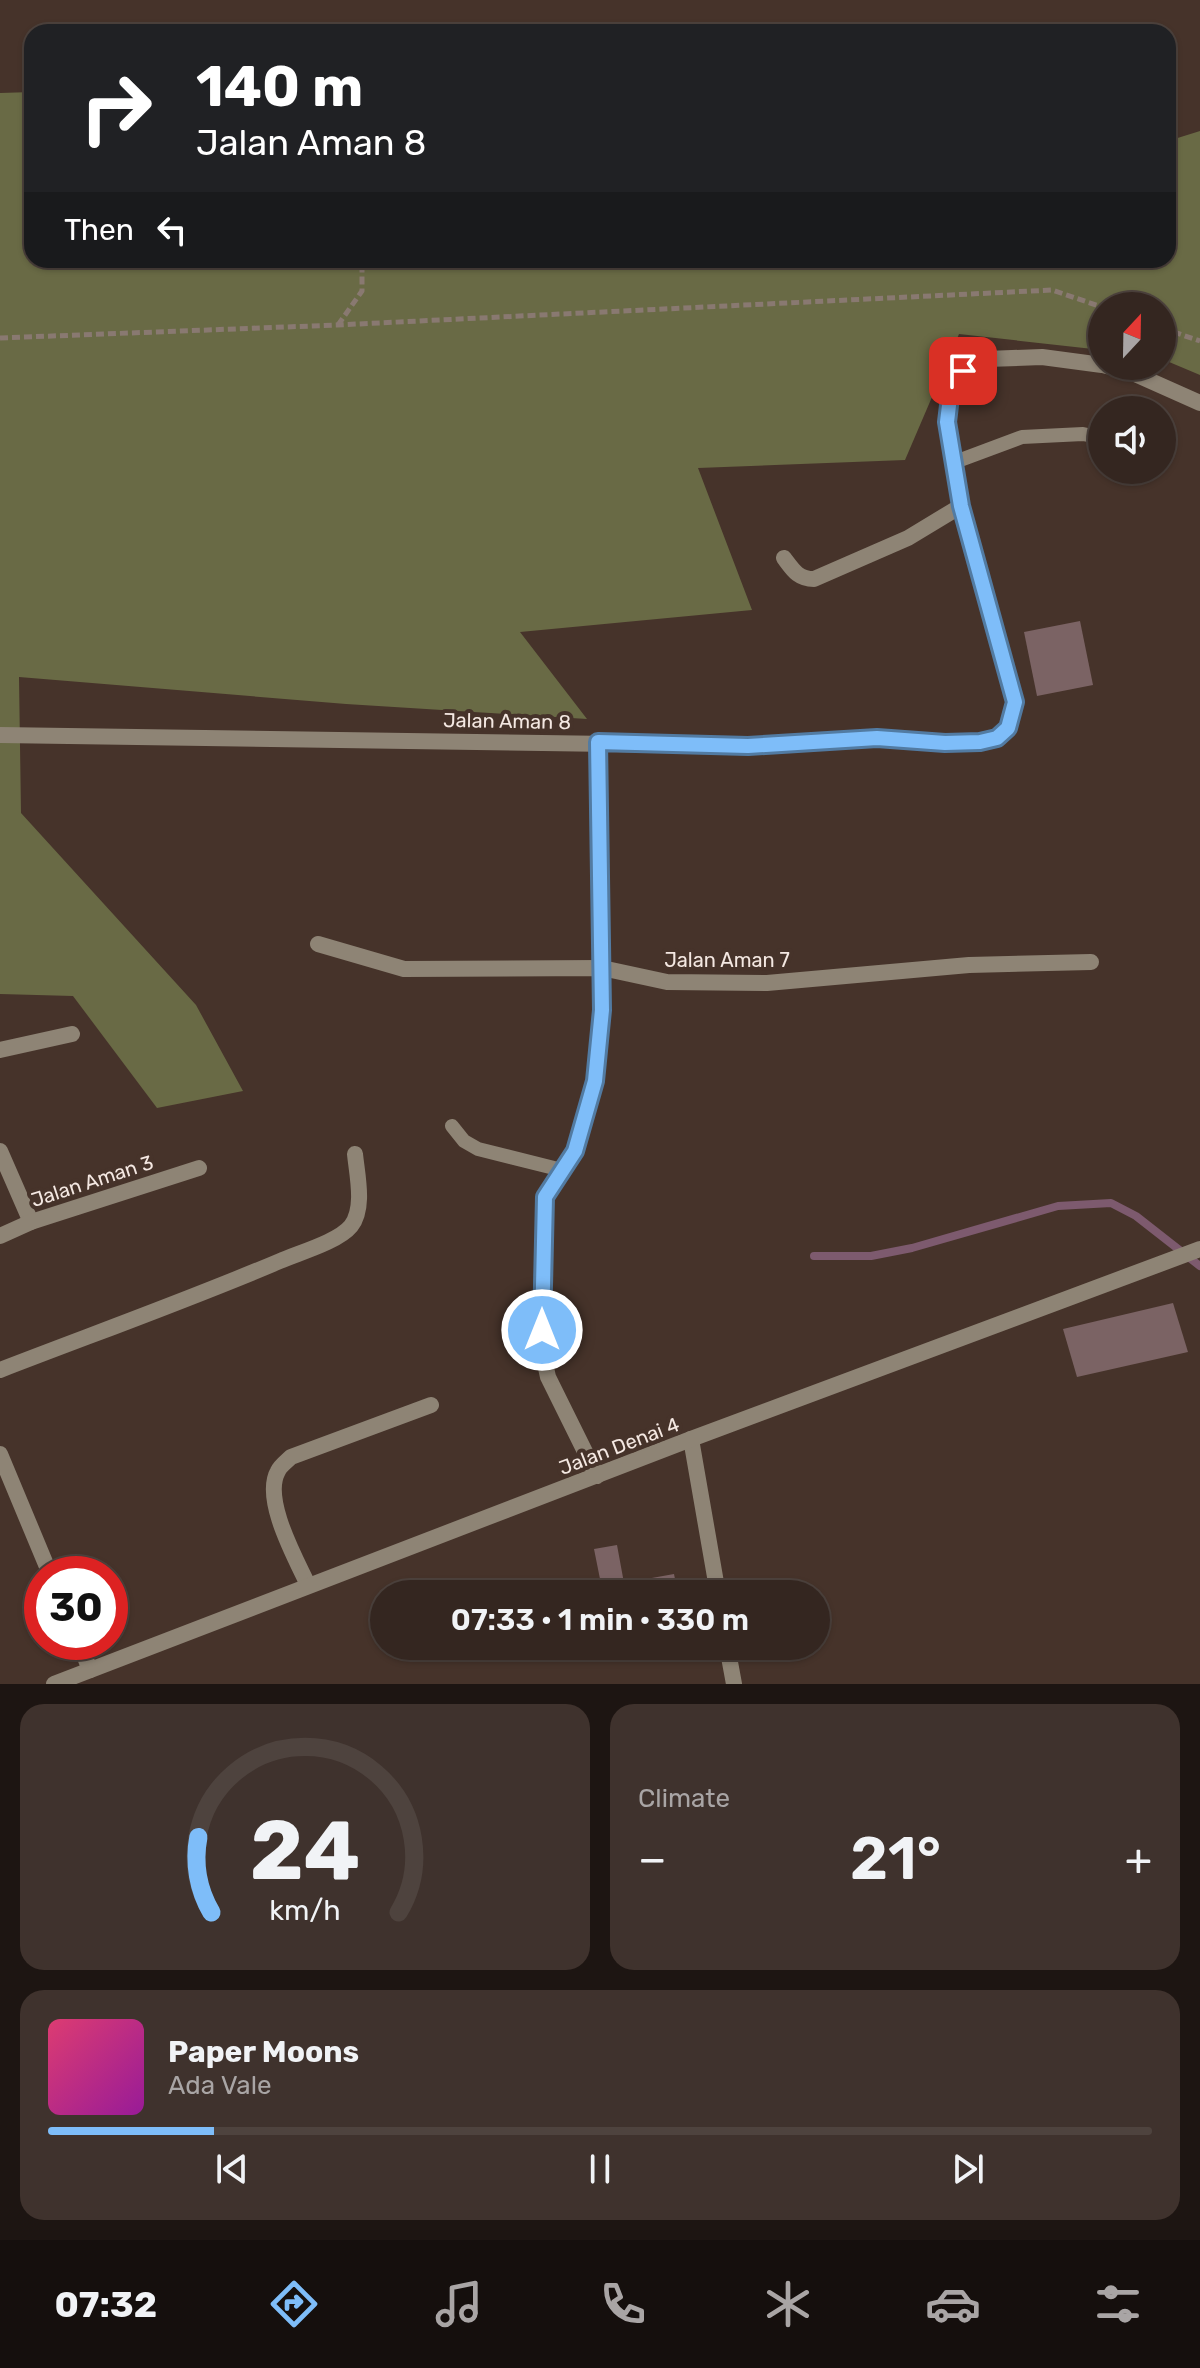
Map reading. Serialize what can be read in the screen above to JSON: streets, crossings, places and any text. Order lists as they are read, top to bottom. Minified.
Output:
{"streets":{"street":["Jalan Aman 8","Jalan Aman 7","Jalan Aman 3","Jalan Denai 4"]},"north":"top","page":{"turn":["140 m","Jalan Aman 8"],"then":"Then","limit":"30","trip":"07:33 · 1 min · 330 m","tile":"Climate","heat":["−","21°","+"],"song":["Paper Moons","Ada Vale"],"tabs":"07:32","gauge":["24","km/h"]}}
